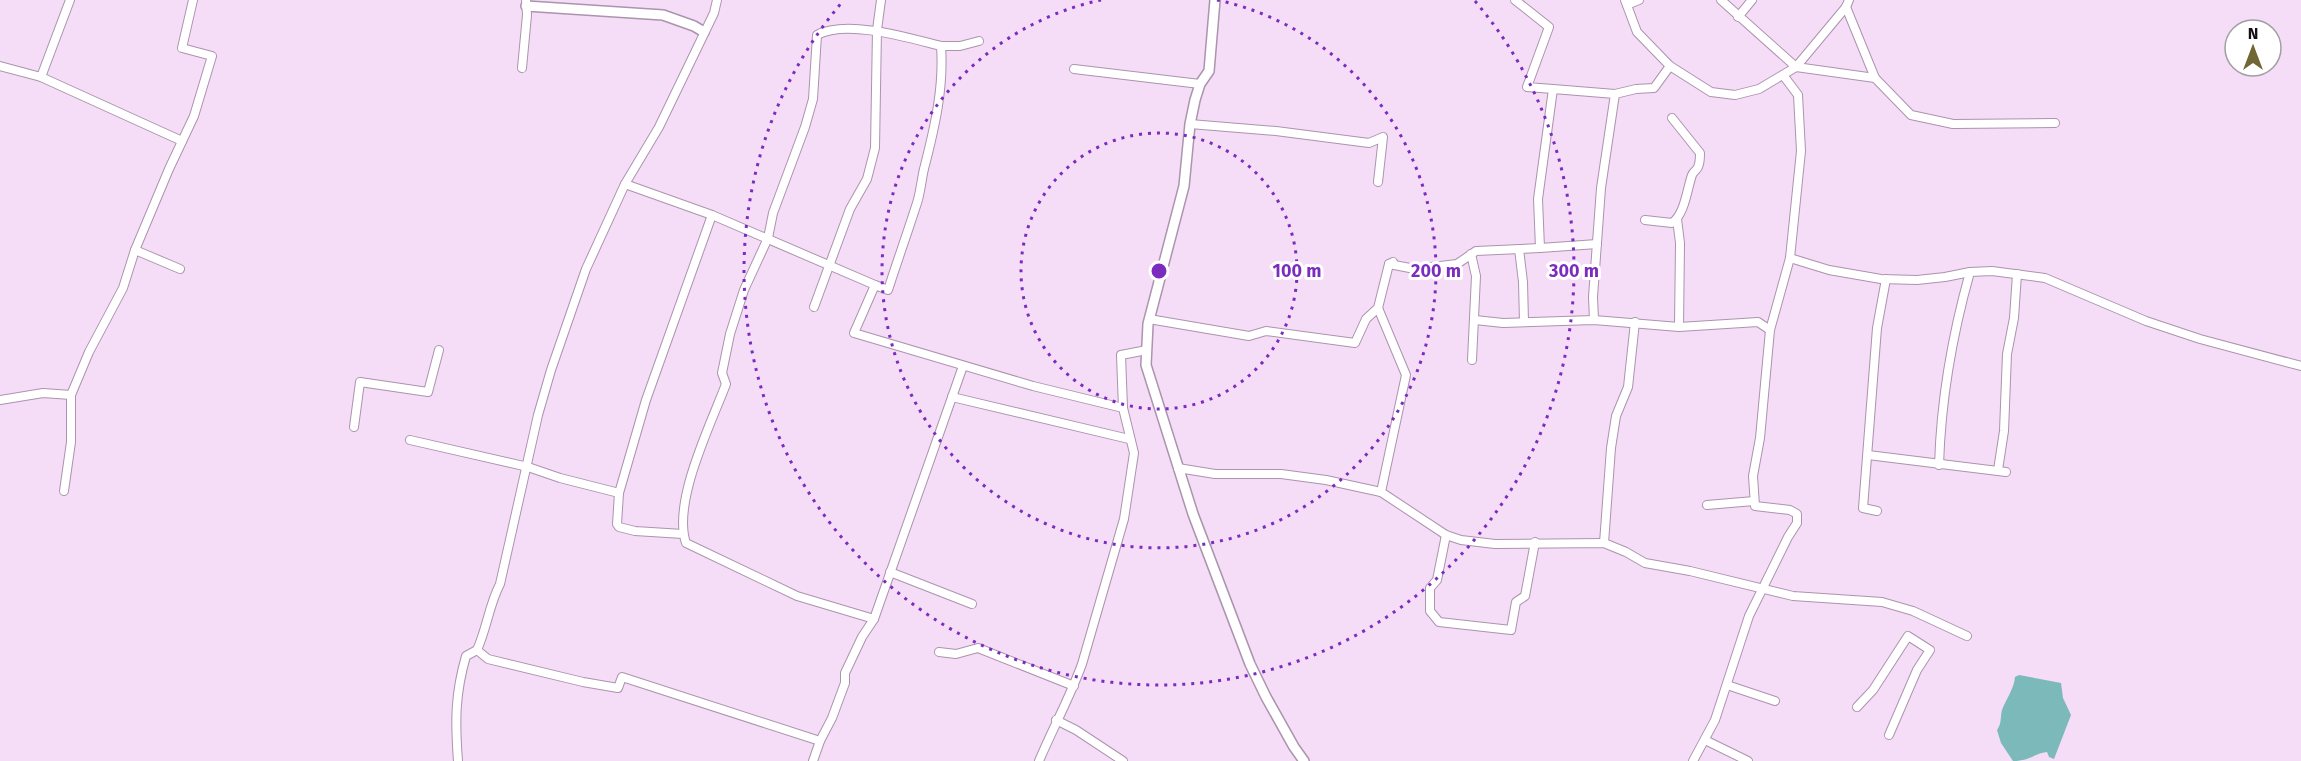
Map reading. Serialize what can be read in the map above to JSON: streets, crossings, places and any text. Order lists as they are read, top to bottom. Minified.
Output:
{"north":"top","rings":["100 m","200 m","300 m"]}
